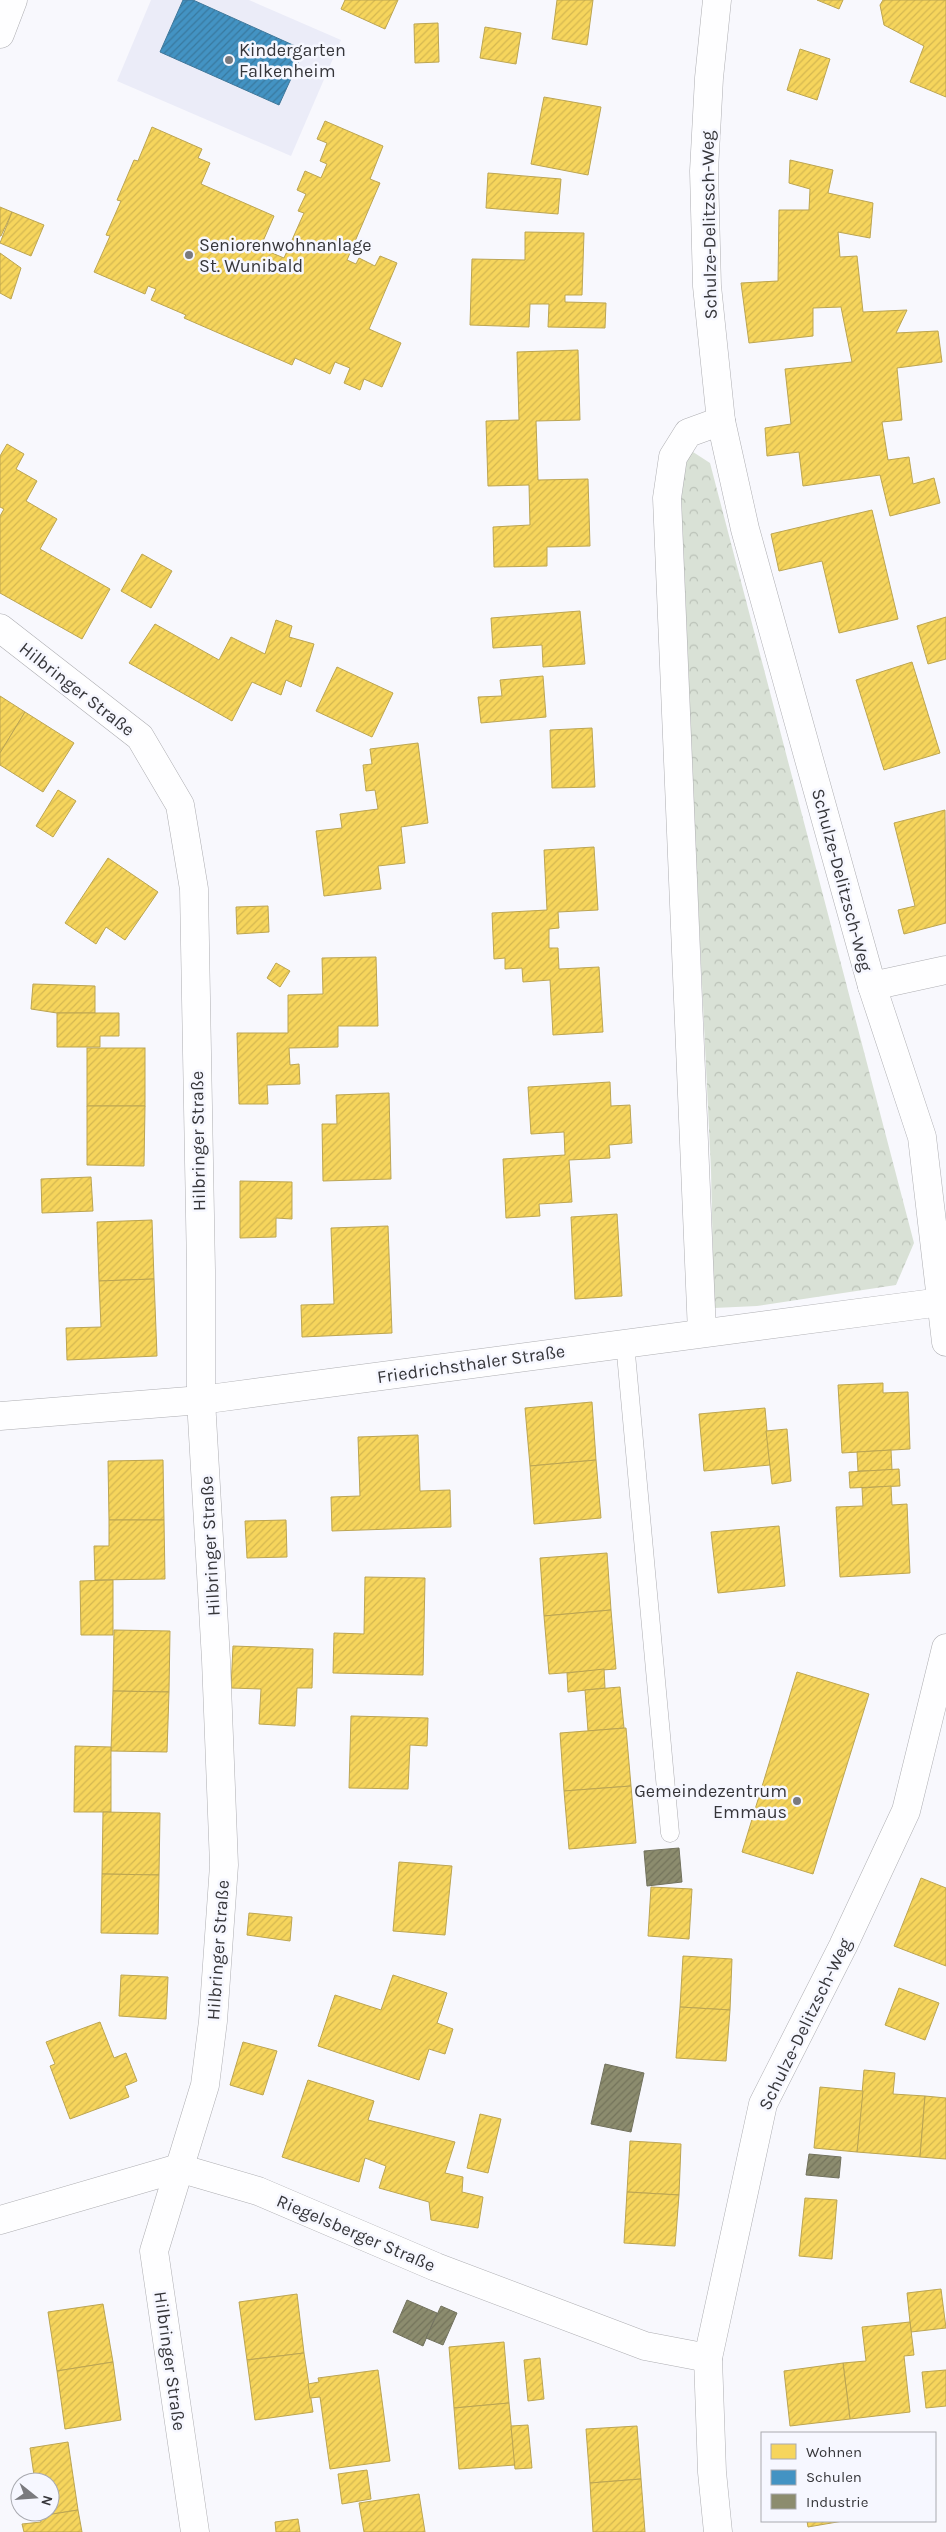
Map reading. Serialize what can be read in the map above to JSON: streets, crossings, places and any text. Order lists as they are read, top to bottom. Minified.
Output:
{"streets":{"street":["Schulze-Delitzsch-Weg","Hilbringer Straße","Friedrichsthaler Straße","Riegelsberger Straße"]},"crossings":[["Schulze-Delitzsch-Weg","Friedrichsthaler Straße"],["Schulze-Delitzsch-Weg","Riegelsberger Straße"],["Hilbringer Straße","Friedrichsthaler Straße"],["Hilbringer Straße","Riegelsberger Straße"]],"places":["Kindergarten Falkenheim","Seniorenwohnanlage St. Wunibald","Gemeindezentrum Emmaus"],"legend":["Wohnen","Schulen","Industrie"],"north":"right"}
